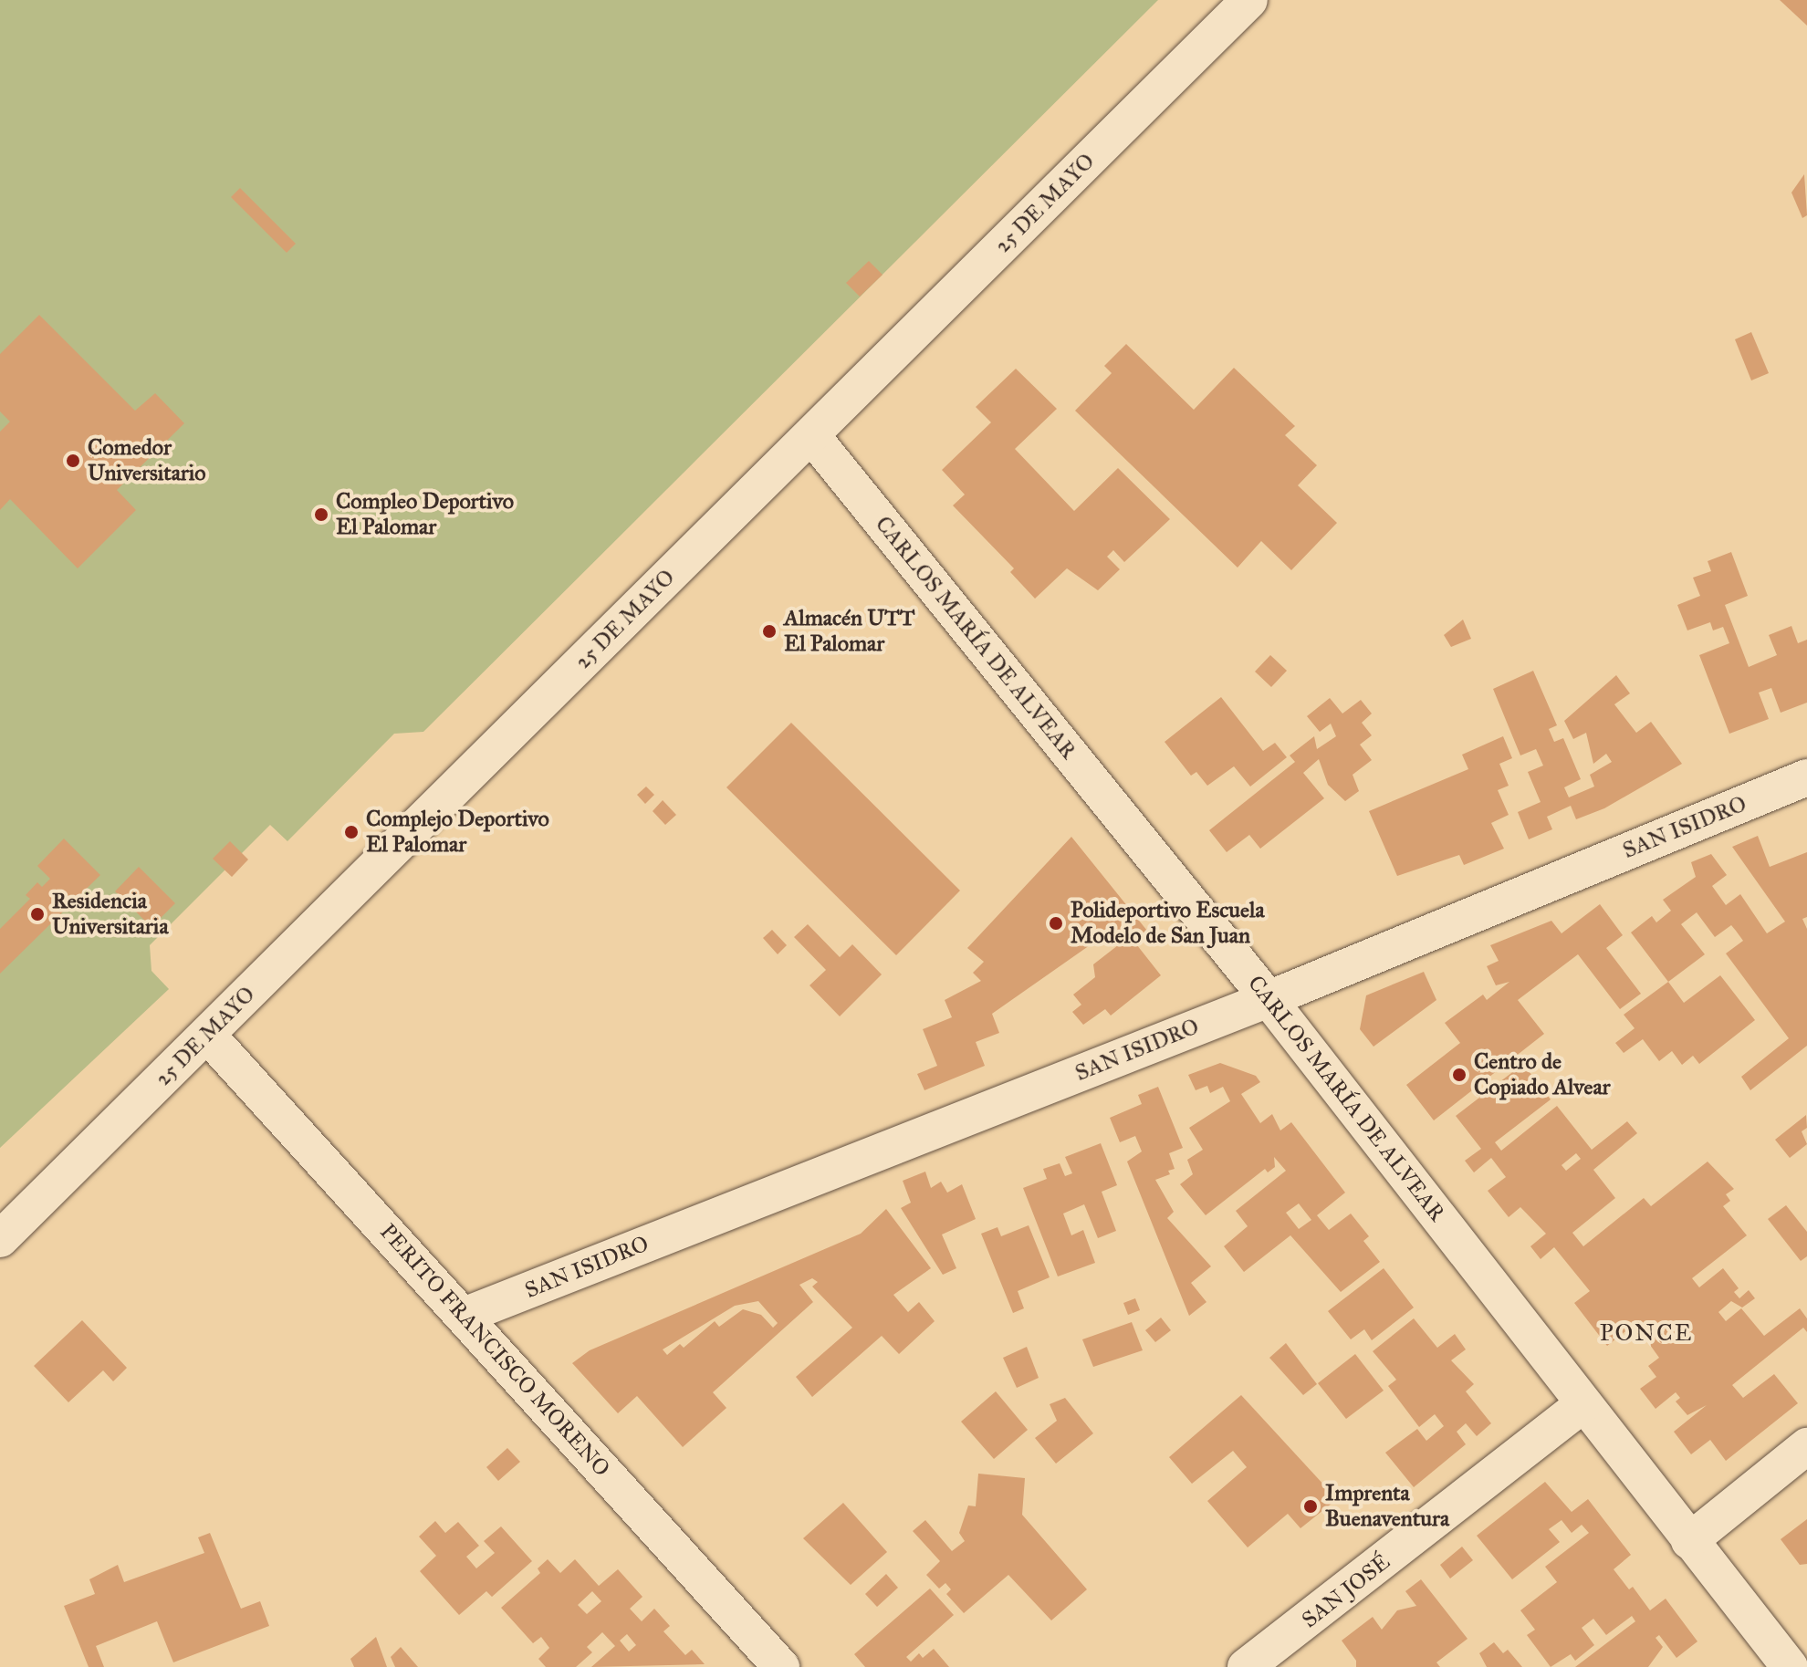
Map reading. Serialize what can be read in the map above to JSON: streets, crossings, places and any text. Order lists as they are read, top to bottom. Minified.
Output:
{"streets":{"street":["25 DE MAYO","CARLOS MARÍA DE ALVEAR","SAN ISIDRO","PERITO FRANCISCO MORENO","SAN JOSÉ"]},"crossings":[["25 DE MAYO","CARLOS MARÍA DE ALVEAR"],["25 DE MAYO","PERITO FRANCISCO MORENO"],["CARLOS MARÍA DE ALVEAR","SAN ISIDRO"],["CARLOS MARÍA DE ALVEAR","SAN JOSÉ"],["SAN ISIDRO","PERITO FRANCISCO MORENO"]],"districts":["PONCE"],"places":["Comedor Universitario","Compleo Deportivo El Palomar","Almacén UTT El Palomar","Complejo Deportivo El Palomar","Residencia Universitaria","Polideportivo Escuela Modelo de San Juan","Centro de Copiado Alvear","Imprenta Buenaventura"]}
